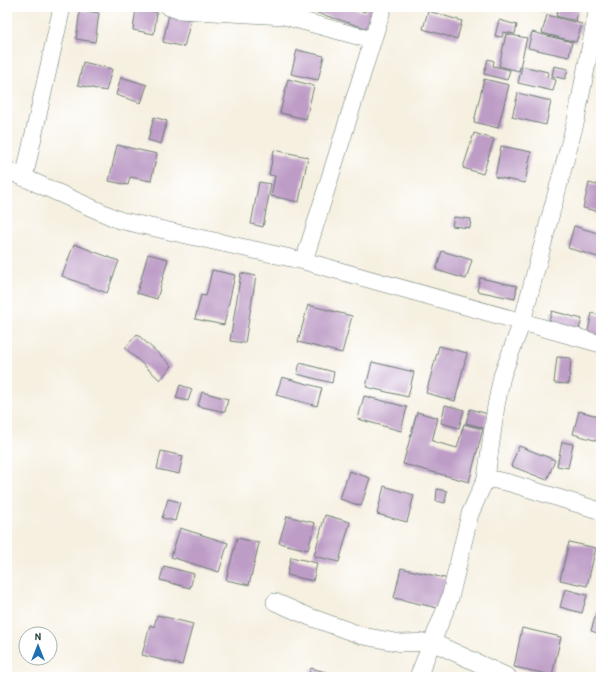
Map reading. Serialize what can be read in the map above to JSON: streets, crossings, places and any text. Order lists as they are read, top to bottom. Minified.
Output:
{"north":"top"}
